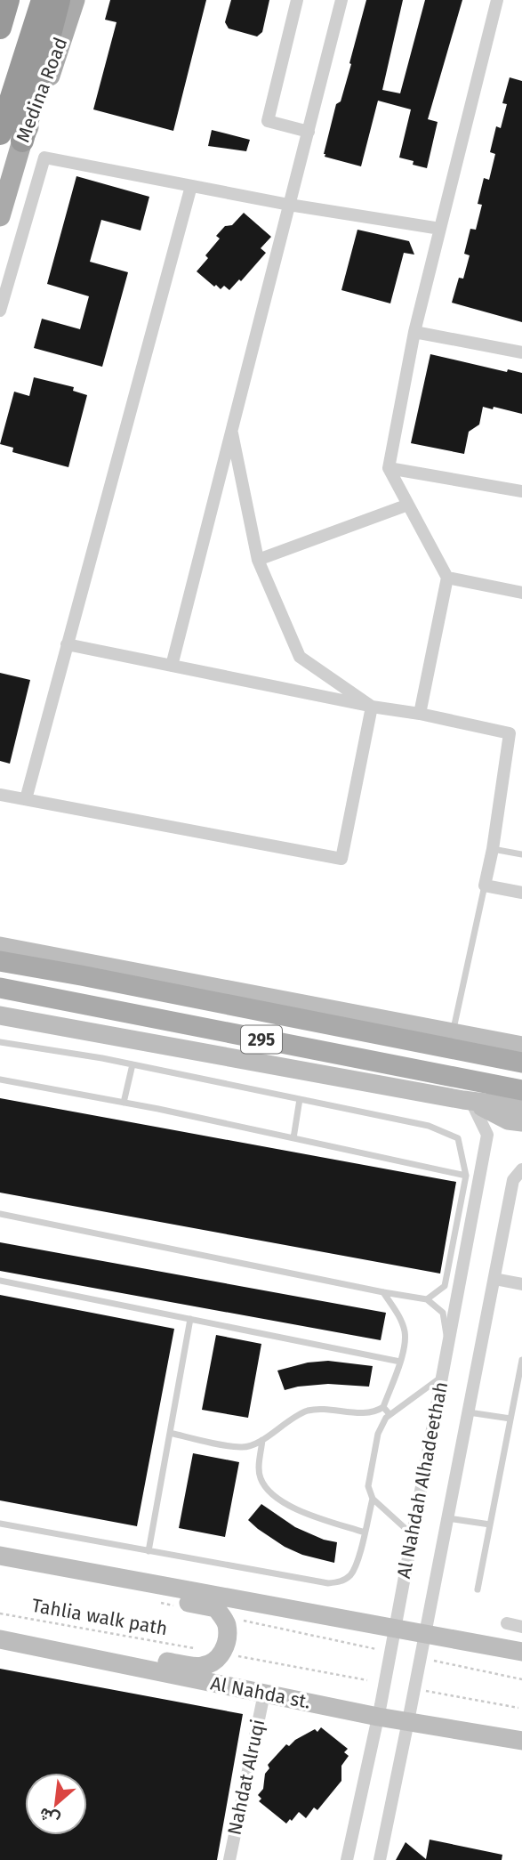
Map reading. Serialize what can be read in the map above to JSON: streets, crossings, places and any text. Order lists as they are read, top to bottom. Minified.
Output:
{"streets":{"main road":["Medina Road","295"],"street":["Al Nahdah Alhadeethah","Al Nahda st.","Nahdat Alruqi"],"path":["Tahlia walk path"]},"crossings":[["Al Nahdah Alhadeethah","Al Nahda st."],["Al Nahda st.","Nahdat Alruqi"]],"north":"bottom left"}
